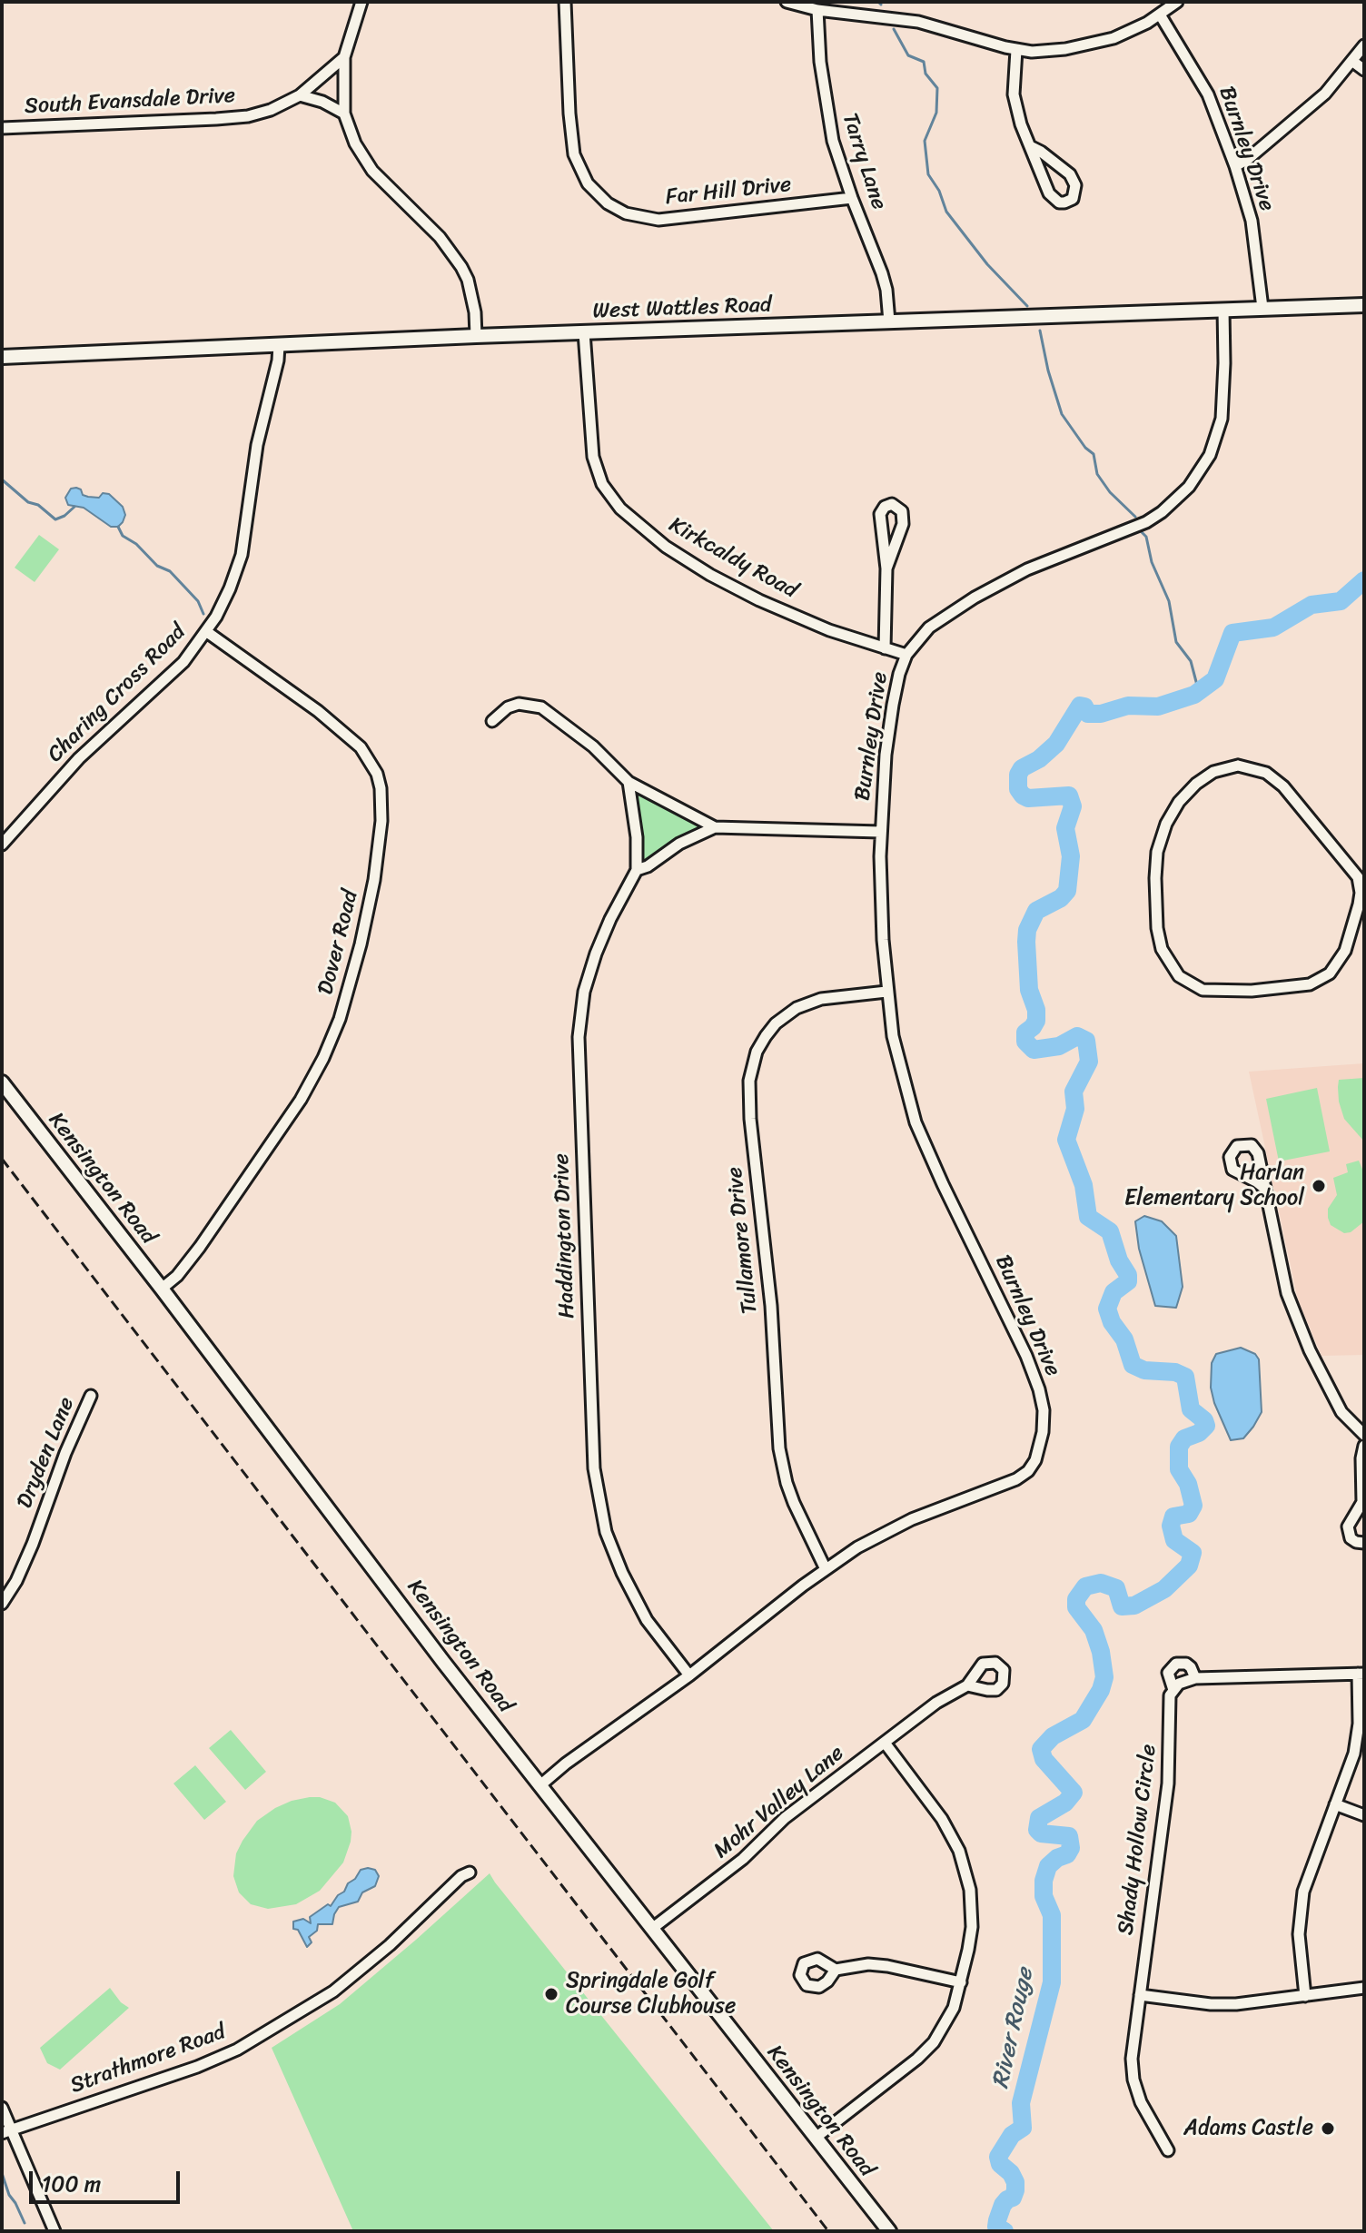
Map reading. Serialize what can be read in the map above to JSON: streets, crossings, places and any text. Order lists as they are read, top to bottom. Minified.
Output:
{"streets":{"street":["South Evansdale Drive","Burnley Drive","Tarry Lane","Far Hill Drive","West Wattles Road","Kirkcaldy Road","Charing Cross Road","Dover Road","Kensington Road","Haddington Drive","Tullamore Drive","Dryden Lane","Mohr Valley Lane","Shady Hollow Circle","Strathmore Road"]},"crossings":[["Burnley Drive","West Wattles Road"],["Burnley Drive","Kirkcaldy Road"],["Burnley Drive","Kensington Road"],["Burnley Drive","Haddington Drive"],["Burnley Drive","Tullamore Drive"],["Tarry Lane","Far Hill Drive"],["Tarry Lane","West Wattles Road"],["West Wattles Road","Kirkcaldy Road"],["West Wattles Road","Charing Cross Road"],["Charing Cross Road","Dover Road"],["Dover Road","Kensington Road"],["Kensington Road","Mohr Valley Lane"]],"water":["River Rouge"],"places":["Harlan Elementary School","Springdale Golf Course Clubhouse","Adams Castle"],"scale_bar":"100 m"}
